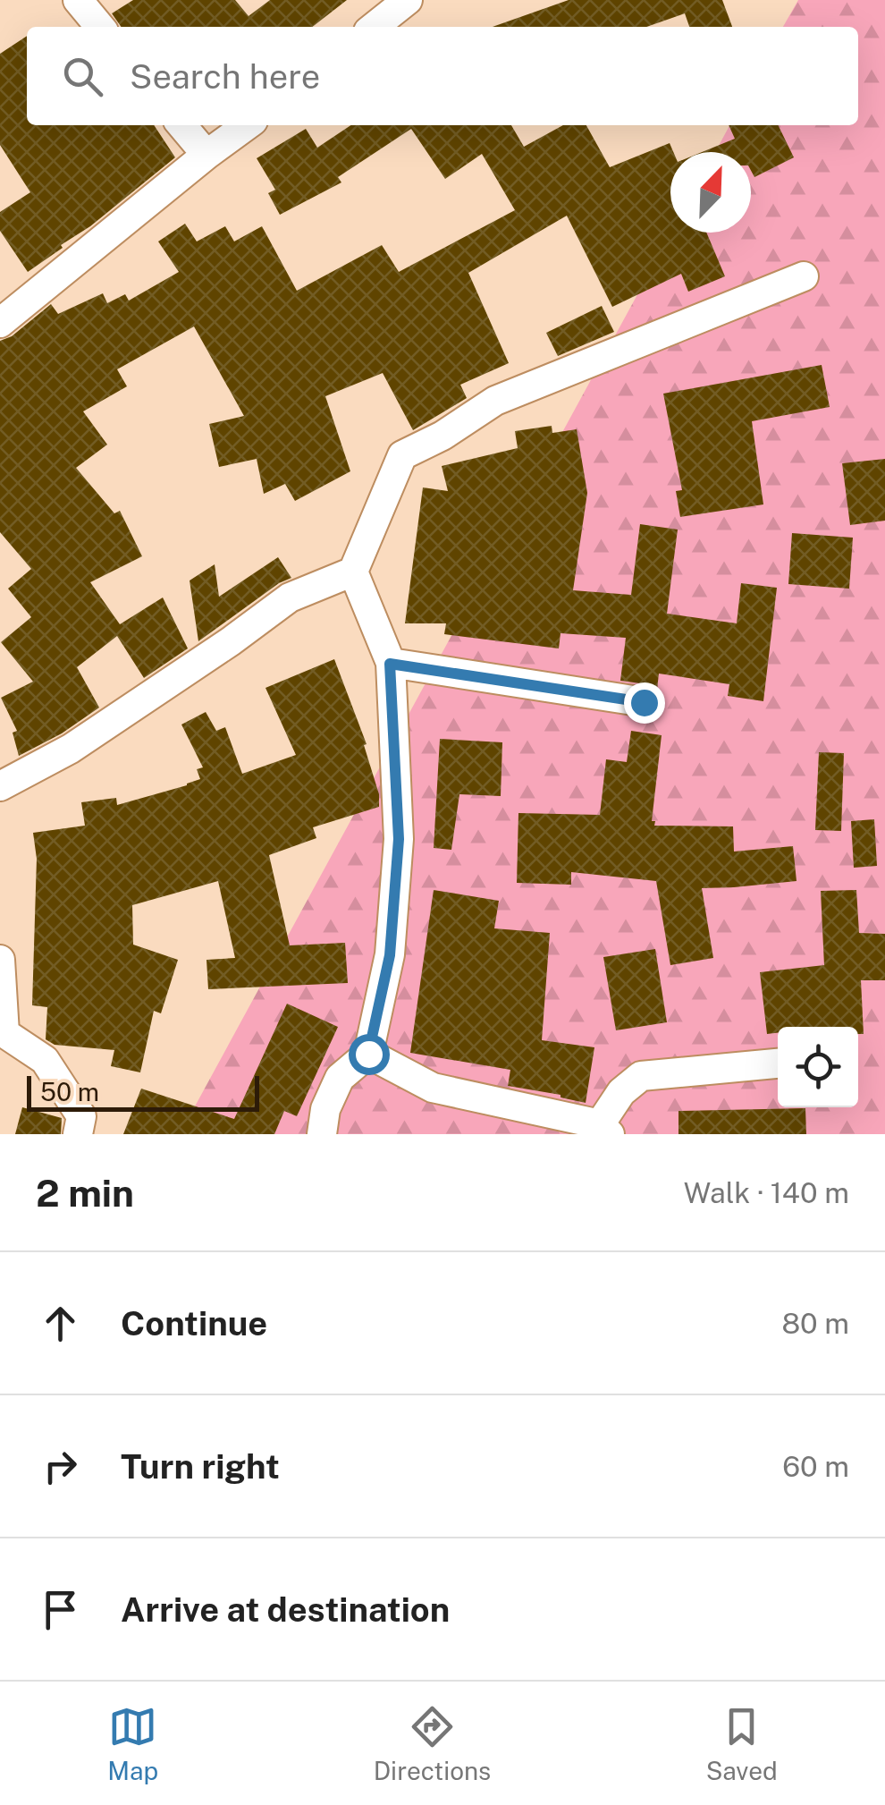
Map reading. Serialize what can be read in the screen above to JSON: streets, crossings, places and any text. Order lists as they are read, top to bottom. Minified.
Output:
{"scale_bar":"50 m","north":"top right","page":{"search":"Search here","scale":"50 m","heading":["2 min","Walk · 140 m"],"list":[["Continue","80 m"],["Turn right","60 m"],"Arrive at destination"],"nav":["Map","Directions","Saved"]}}
